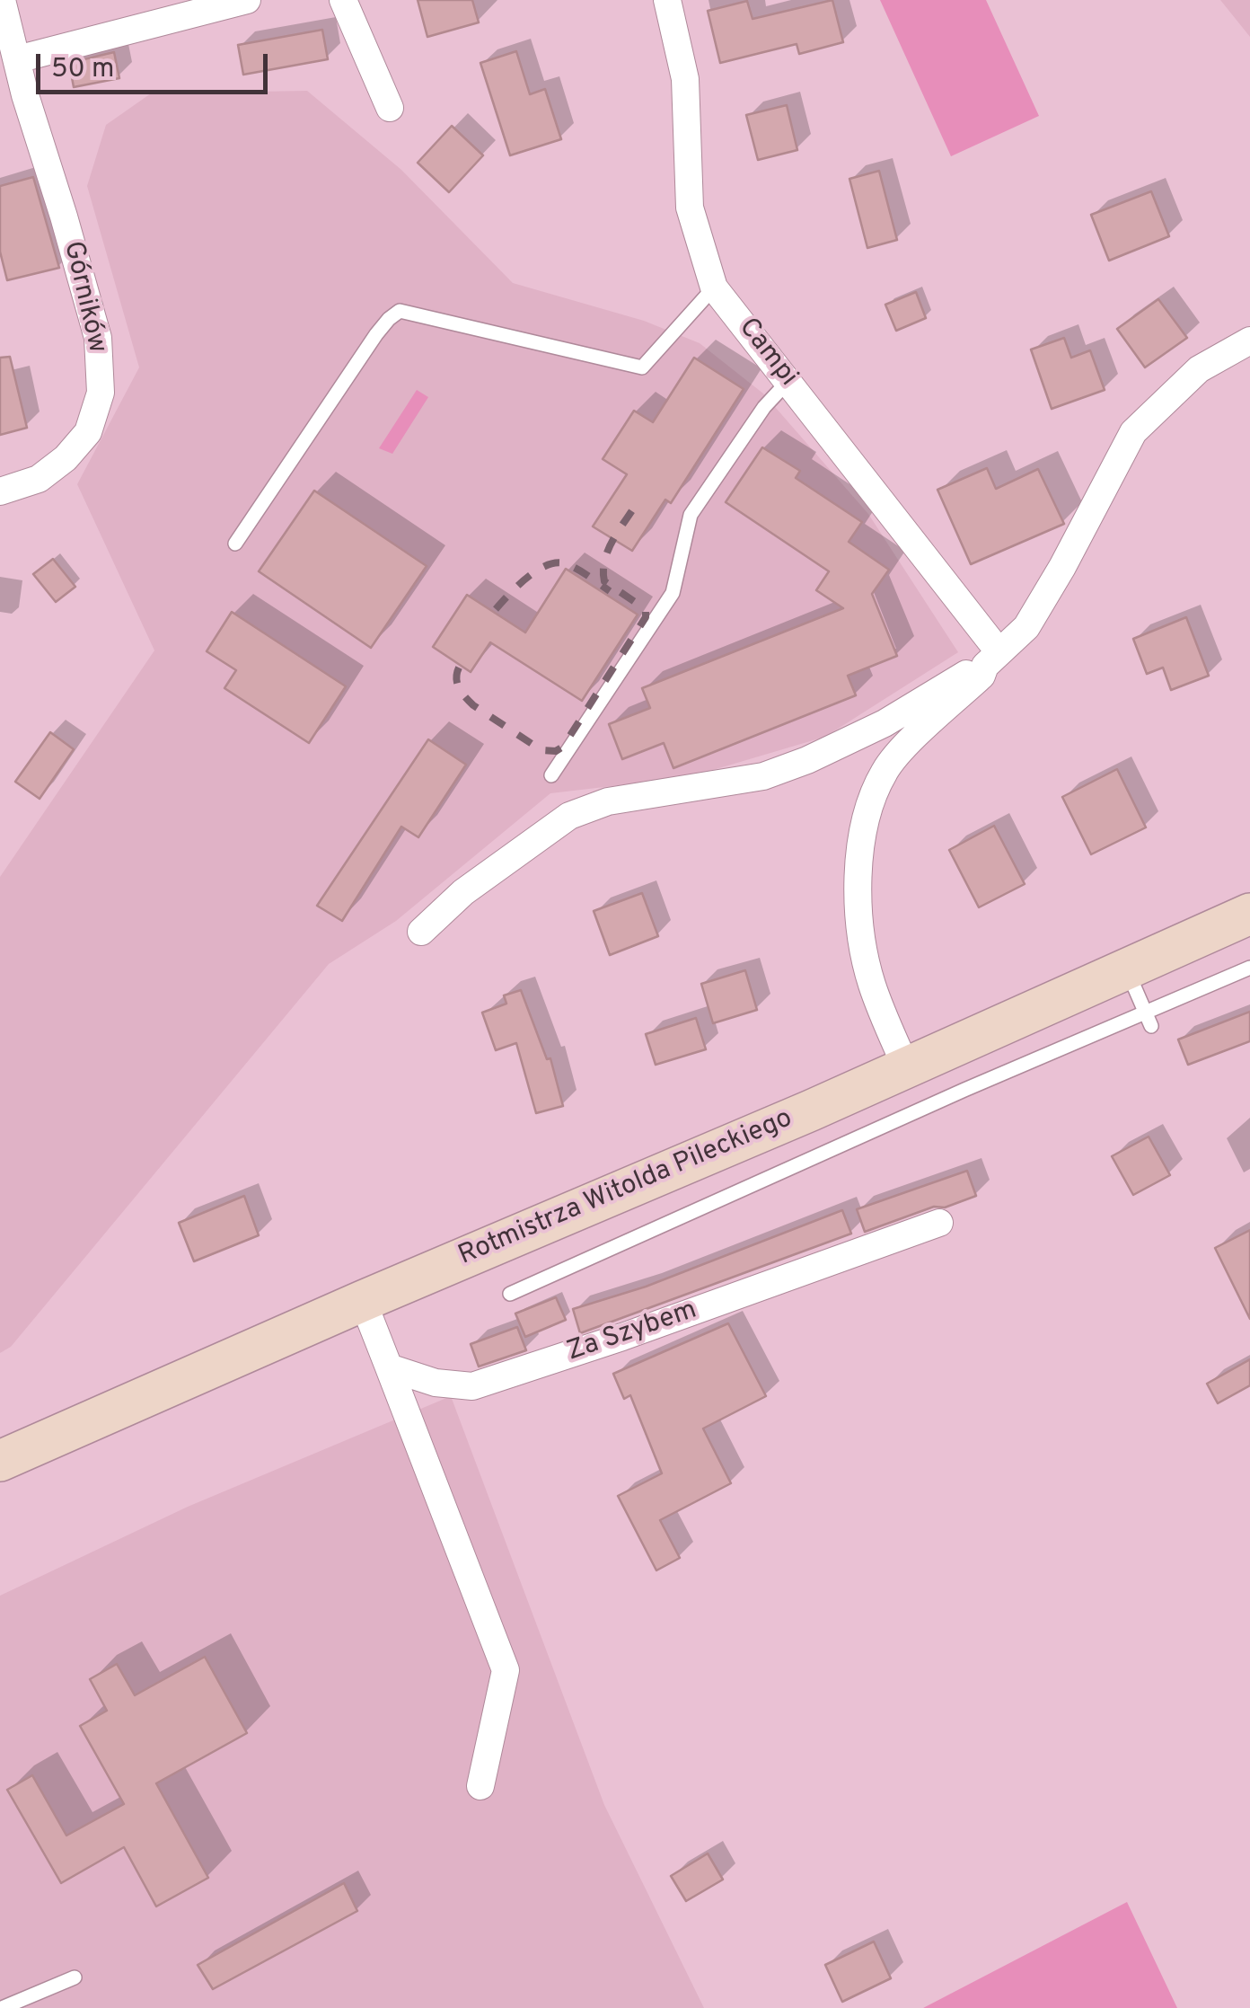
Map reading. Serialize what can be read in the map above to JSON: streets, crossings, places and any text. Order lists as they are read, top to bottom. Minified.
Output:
{"streets":{"main road":["Rotmistrza Witolda Pileckiego"],"street":["Górników","Campi","Za Szybem"]},"scale_bar":"50 m"}
